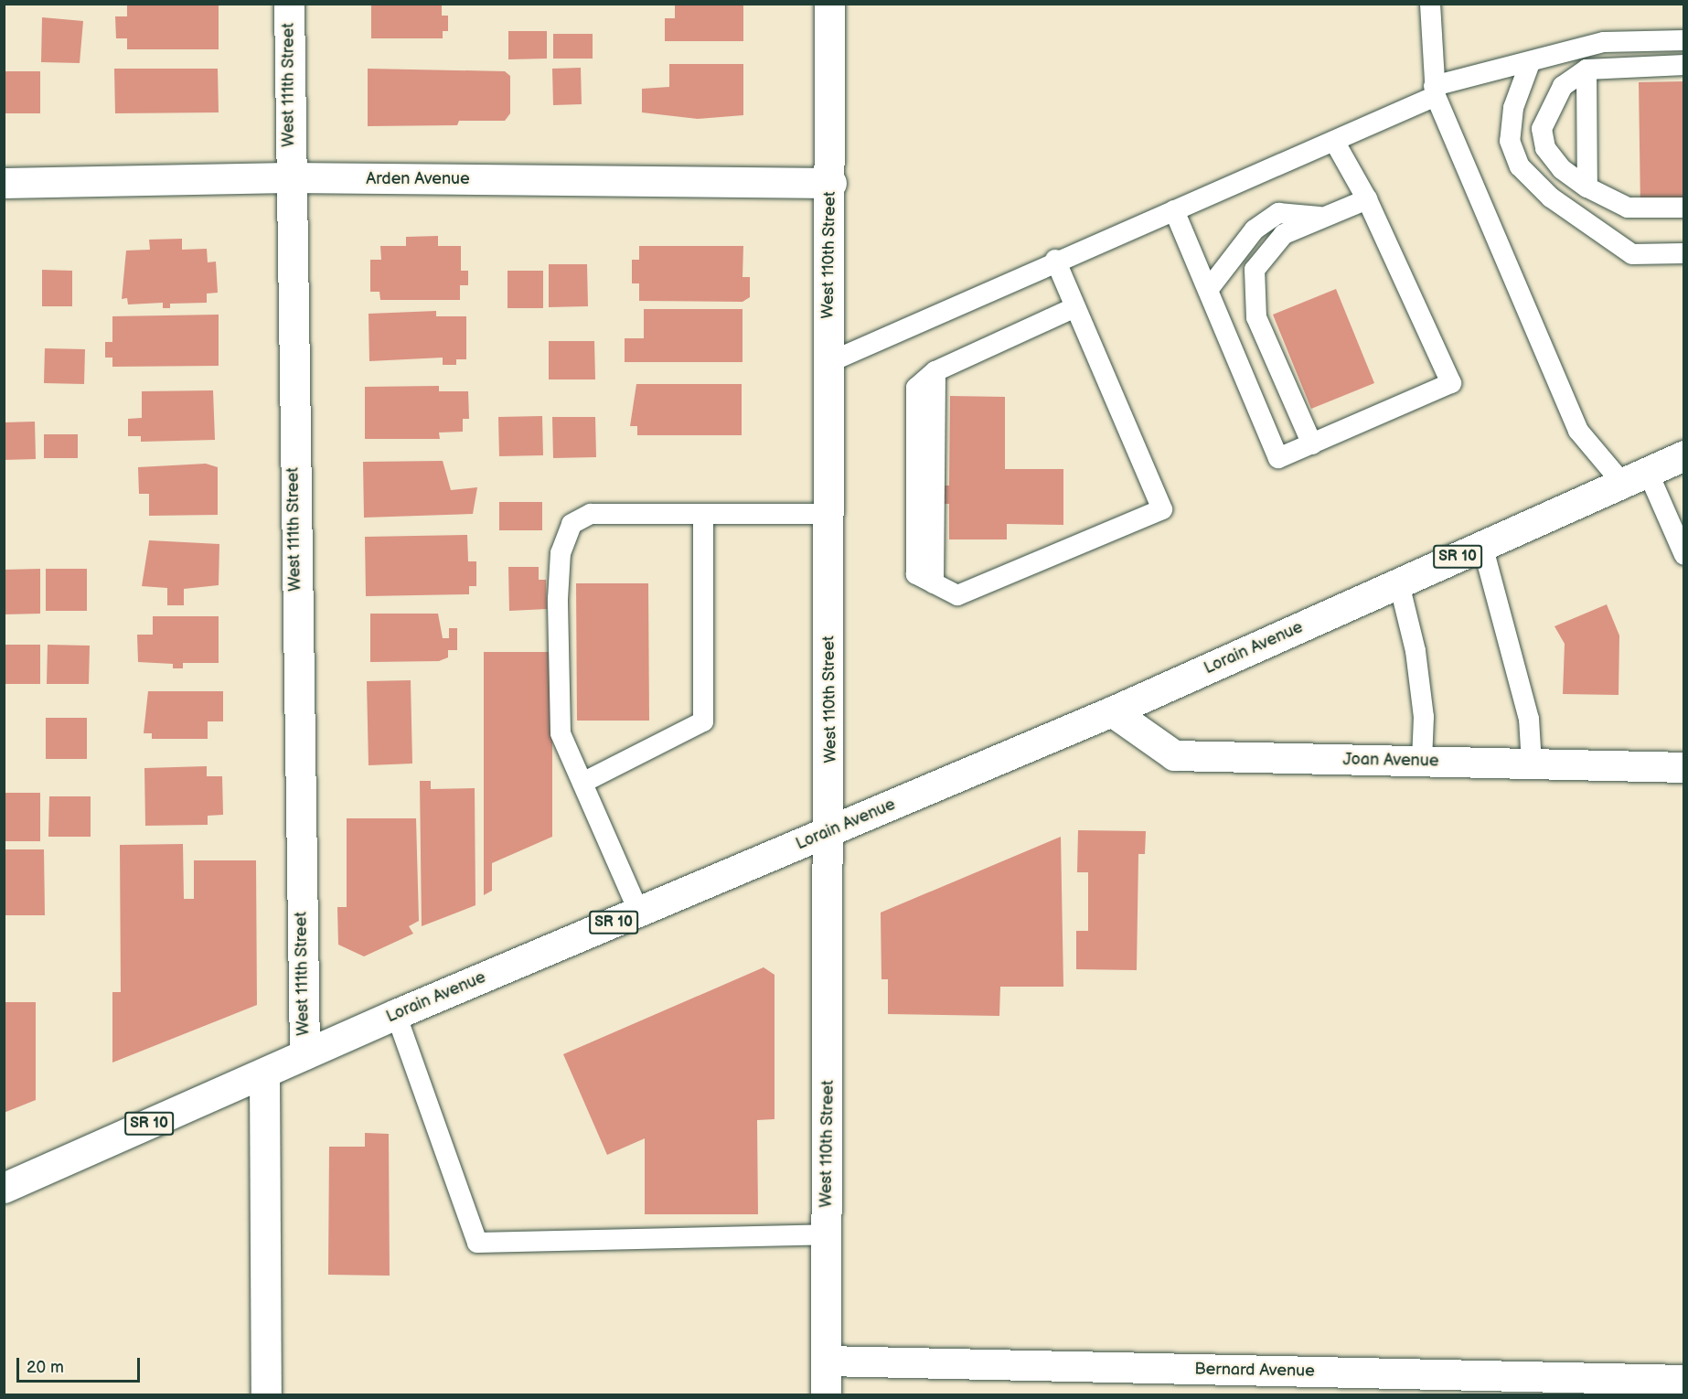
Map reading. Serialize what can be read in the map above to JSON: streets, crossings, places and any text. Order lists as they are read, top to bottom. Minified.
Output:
{"streets":{"street":["West 111th Street","Arden Avenue","West 110th Street","SR 10","Lorain Avenue","Joan Avenue","Bernard Avenue"]},"crossings":[["West 111th Street","Arden Avenue"],["West 111th Street","Lorain Avenue"],["Arden Avenue","West 110th Street"],["West 110th Street","Lorain Avenue"],["West 110th Street","Bernard Avenue"],["Lorain Avenue","Joan Avenue"]],"scale_bar":"20 m"}
